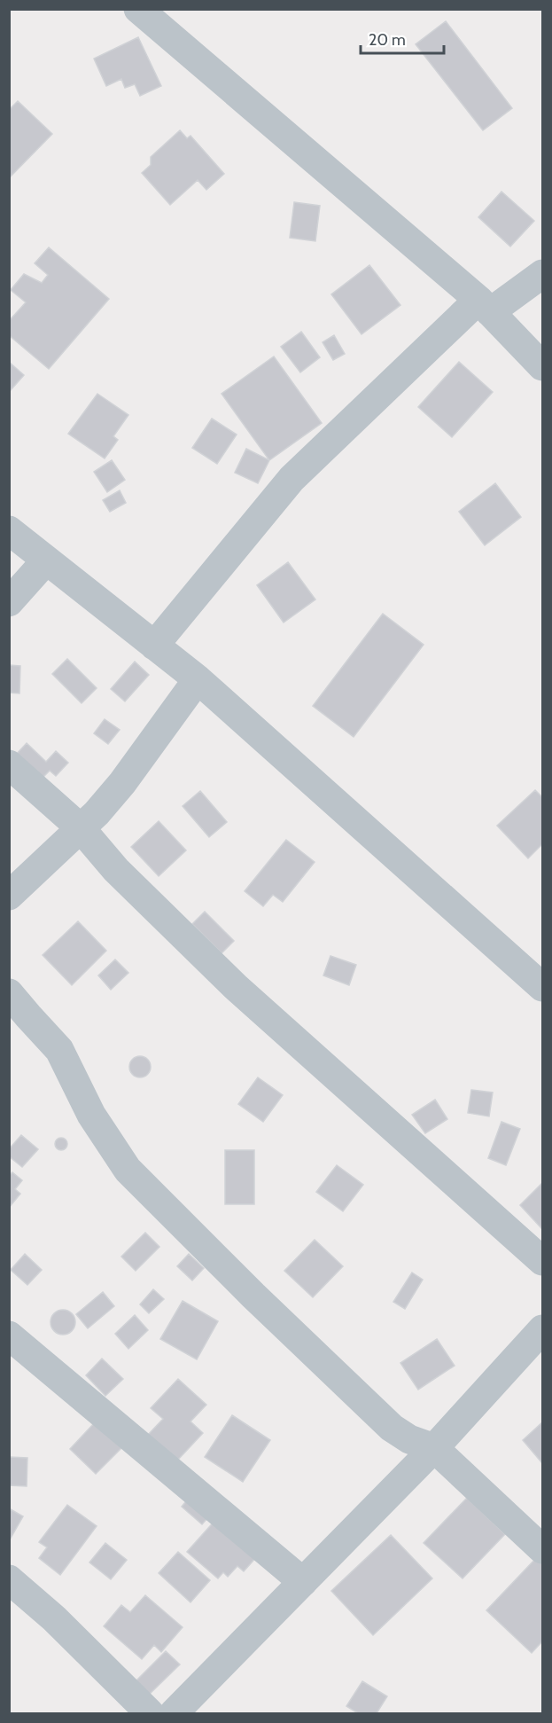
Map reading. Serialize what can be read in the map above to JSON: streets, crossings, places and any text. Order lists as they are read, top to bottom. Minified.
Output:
{"scale_bar":"20 m"}
